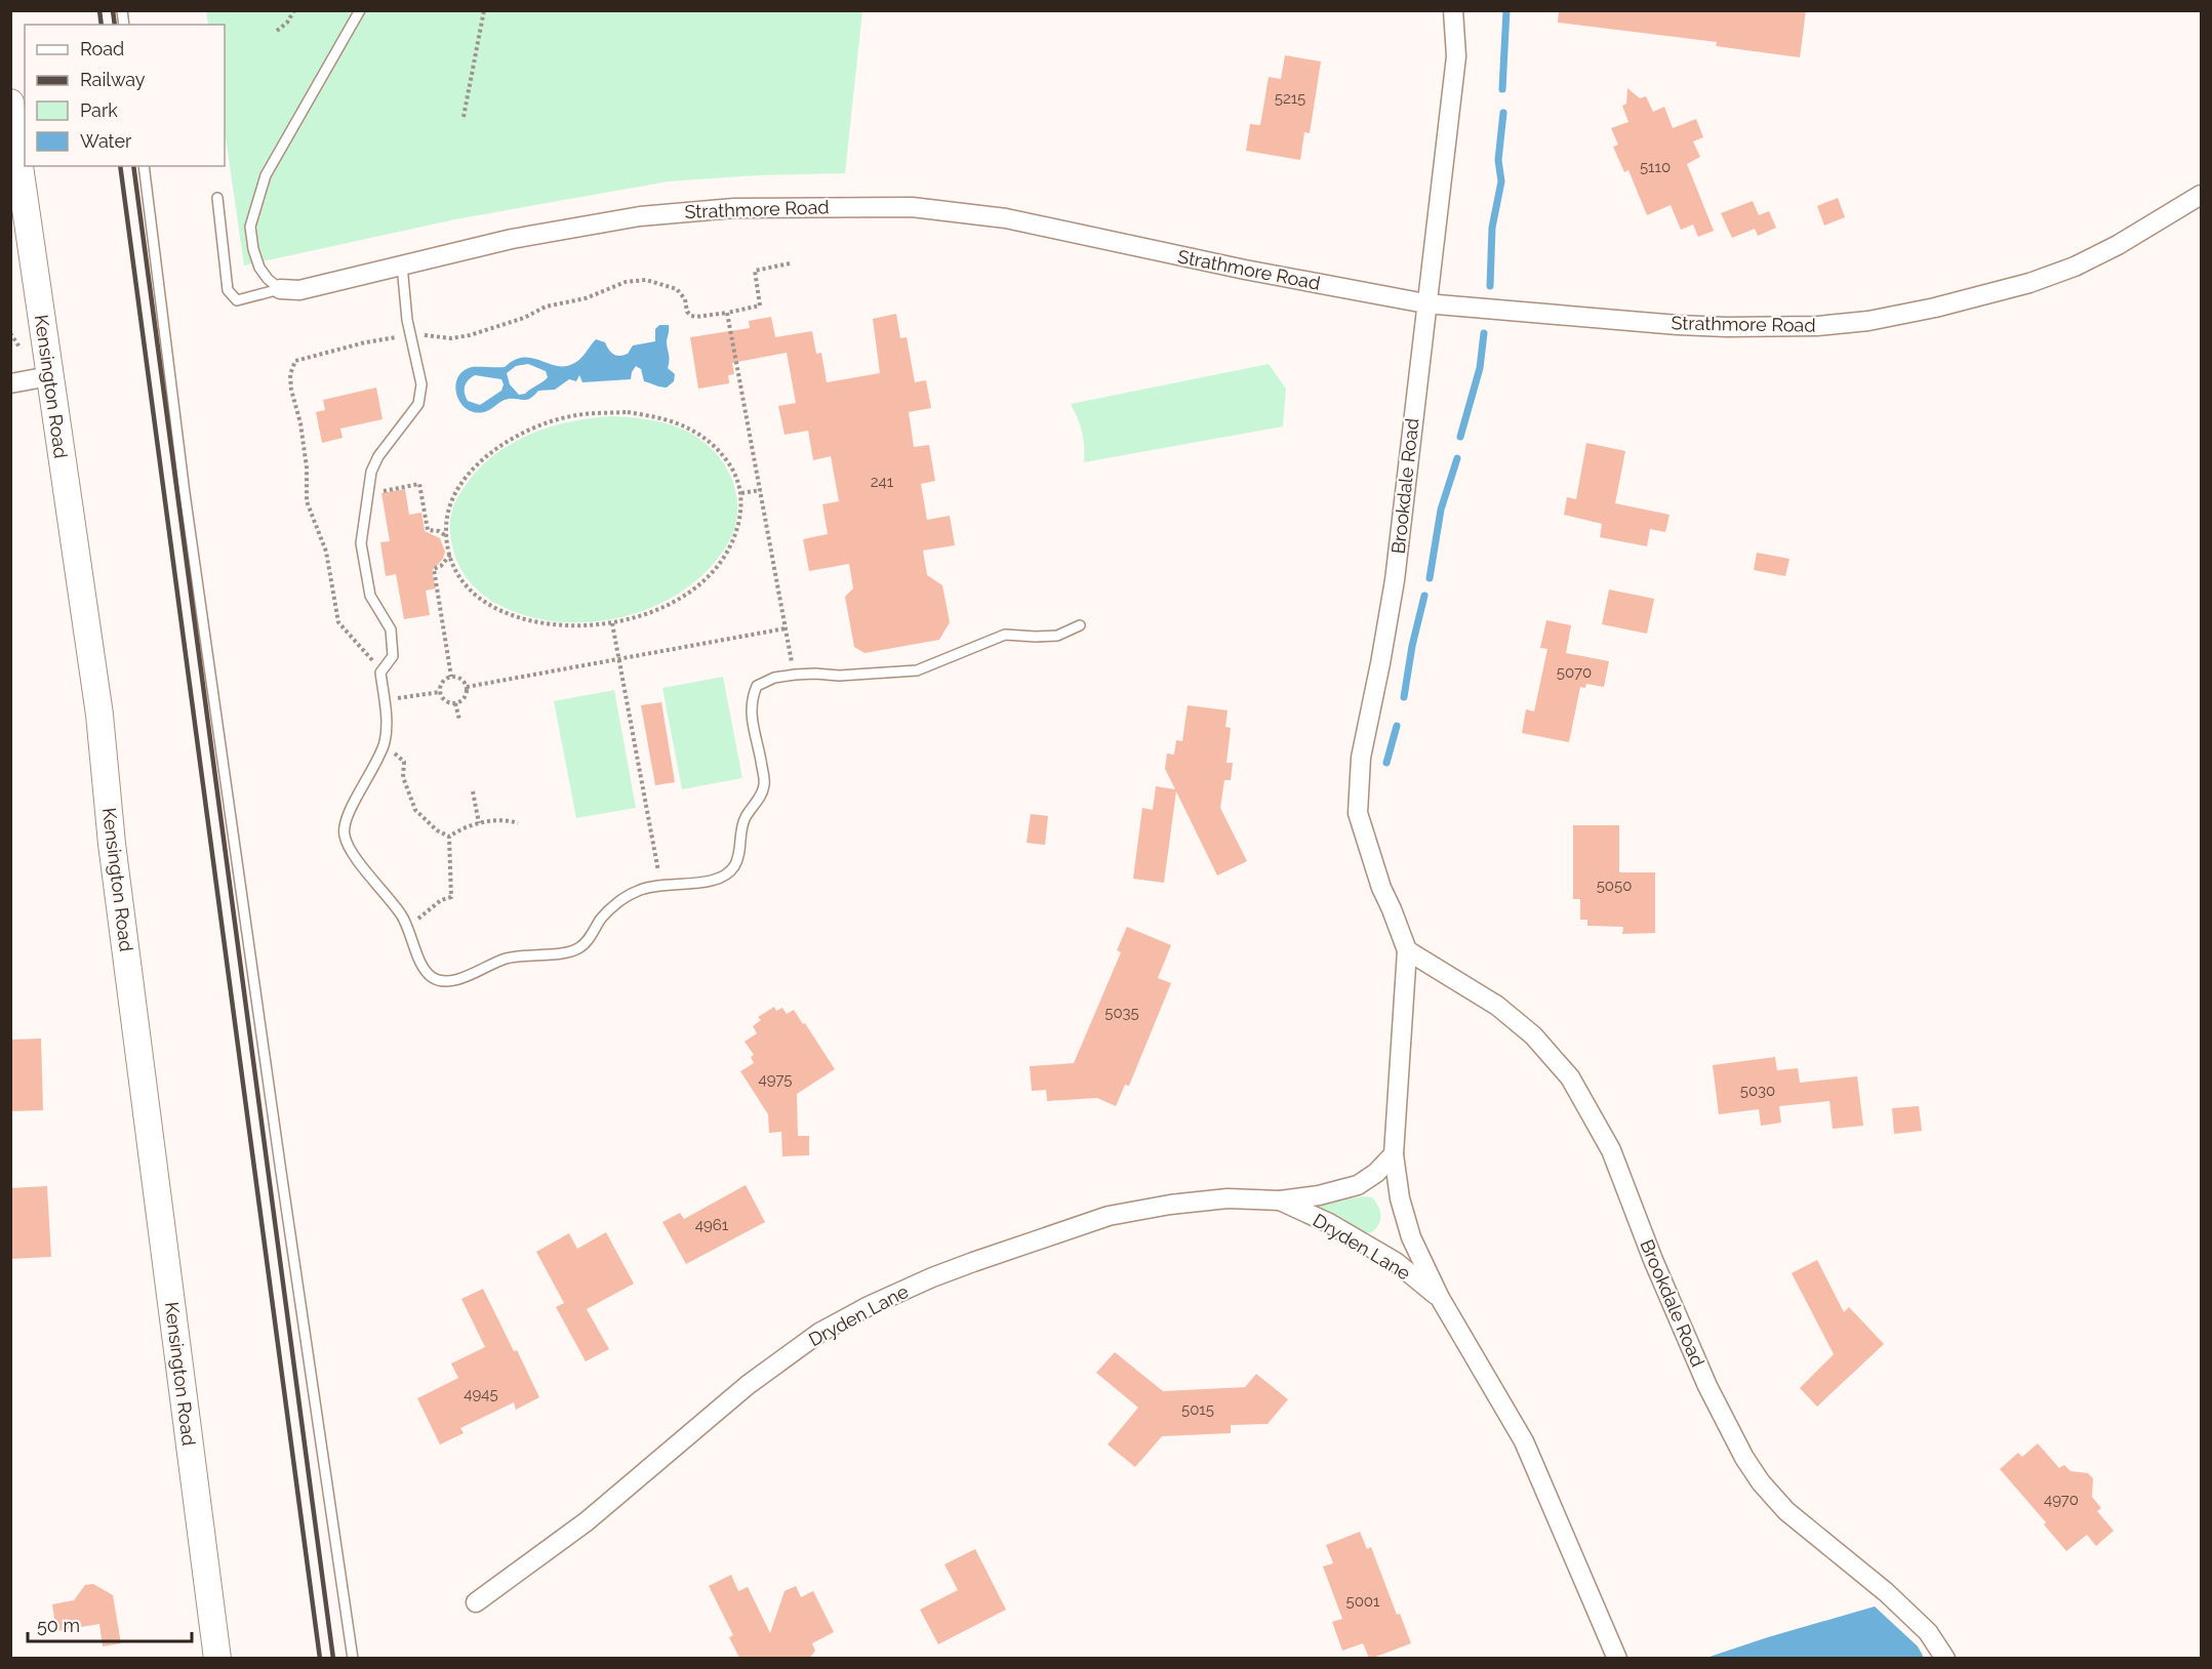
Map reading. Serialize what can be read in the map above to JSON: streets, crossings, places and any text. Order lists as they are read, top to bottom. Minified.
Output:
{"streets":{"street":["Strathmore Road","Kensington Road","Brookdale Road","Dryden Lane"]},"crossings":[["Strathmore Road","Brookdale Road"],["Brookdale Road","Dryden Lane"]],"house_numbers":["5215","5110","241","5070","5050","5035","4975","5030","4961","4945","5015","4970","5001"],"legend":["Road","Railway","Park","Water"],"scale_bar":"50 m"}
